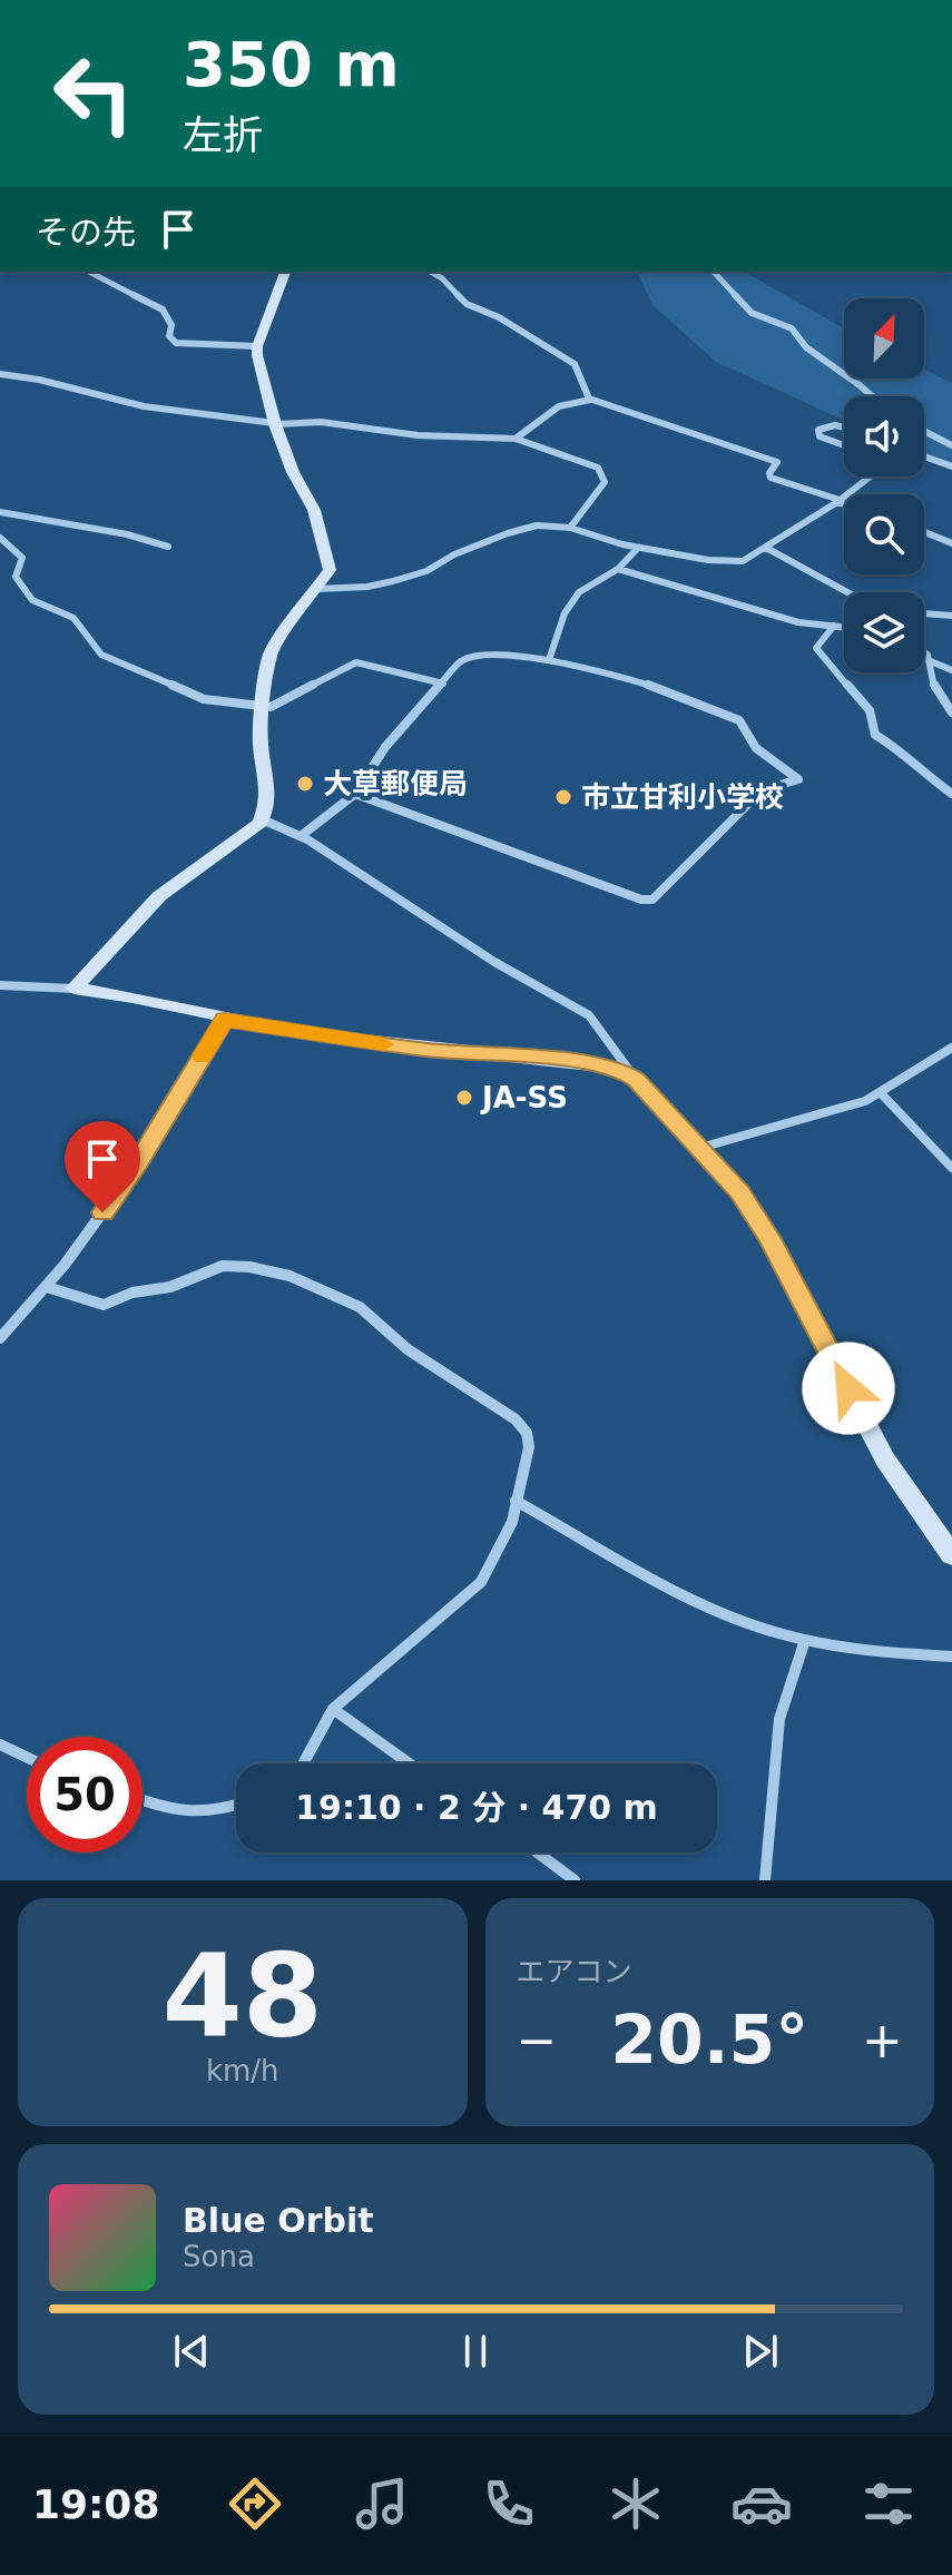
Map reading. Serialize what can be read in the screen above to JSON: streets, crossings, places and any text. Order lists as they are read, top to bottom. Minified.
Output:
{"places":["大草郵便局","市立甘利小学校","JA-SS"],"north":"top right","page":{"turn":["350 m","左折"],"then":"その先","limit":"50","trip":"19:10 · 2 分 · 470 m","tile":[["48","km/h"],"エアコン"],"heat":["−","20.5°","+"],"song":["Blue Orbit","Sona"],"tabs":"19:08"}}
